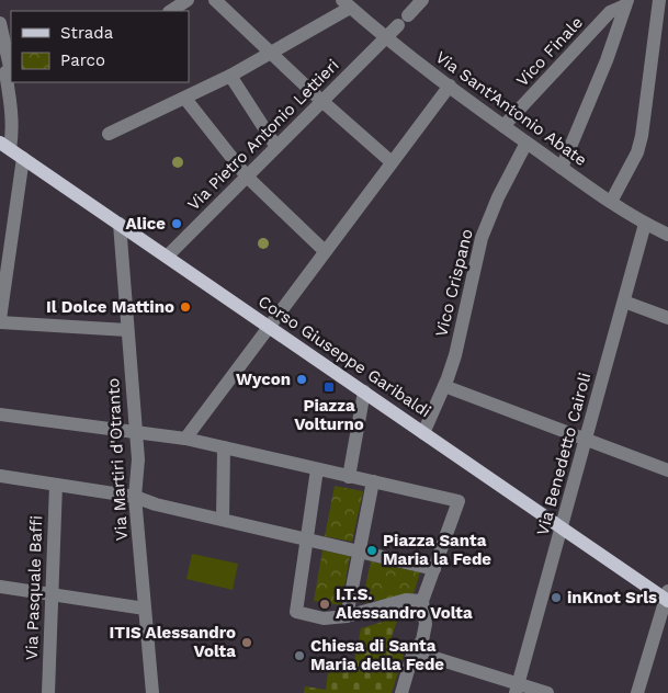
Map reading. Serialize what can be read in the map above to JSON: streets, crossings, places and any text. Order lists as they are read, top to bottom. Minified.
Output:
{"streets":{"main road":["Corso Giuseppe Garibaldi"],"street":["Vico Finale","Via Sant'Antonio Abate","Via Pietro Antonio Lettieri","Vico Crispano","Via Benedetto Cairoli","Via Martiri d'Otranto","Via Pasquale Baffi"]},"crossings":[["Vico Finale","Via Sant'Antonio Abate"],["Via Sant'Antonio Abate","Via Pietro Antonio Lettieri"],["Via Sant'Antonio Abate","Vico Crispano"],["Via Sant'Antonio Abate","Via Benedetto Cairoli"],["Via Pietro Antonio Lettieri","Corso Giuseppe Garibaldi"],["Vico Crispano","Corso Giuseppe Garibaldi"],["Corso Giuseppe Garibaldi","Via Benedetto Cairoli"],["Corso Giuseppe Garibaldi","Via Martiri d'Otranto"]],"places":{"other":["Alice","Il Dolce Mattino","Wycon","Piazza Santa Maria la Fede","inKnot Srls","I.T.S. Alessandro Volta","ITIS Alessandro Volta","Chiesa di Santa Maria della Fede"],"transit":["Piazza Volturno"]},"legend":["Strada","Parco"]}
